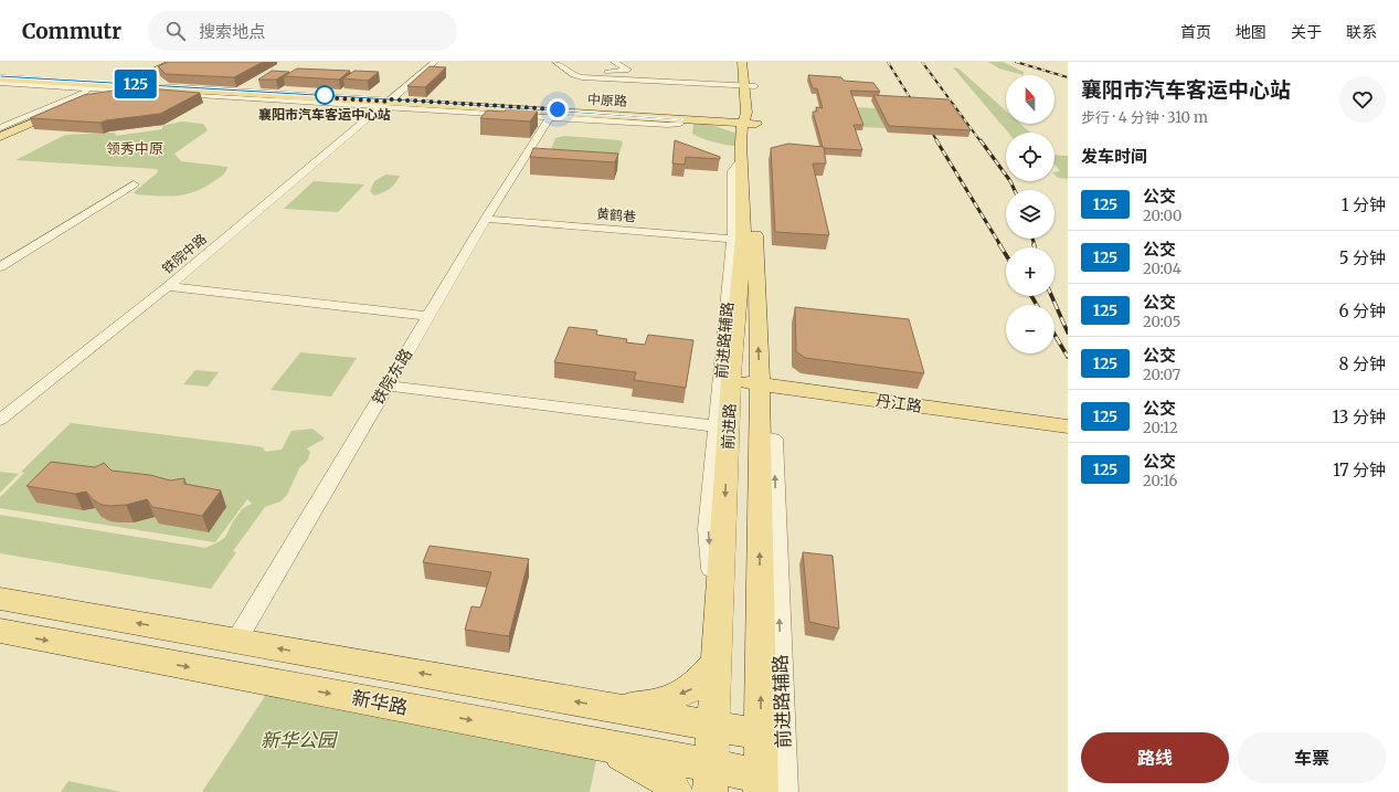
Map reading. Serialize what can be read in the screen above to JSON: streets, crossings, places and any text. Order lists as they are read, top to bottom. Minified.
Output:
{"streets":{"main road":["中原路","丹江路","前进路","新华路"],"street":["黄鹤巷","铁院中路","前进路辅路","铁院东路"]},"crossings":[["中原路","铁院中路"],["中原路","铁院东路"],["黄鹤巷","前进路辅路"],["黄鹤巷","铁院东路"],["黄鹤巷","前进路"],["前进路辅路","前进路"],["前进路辅路","新华路"],["丹江路","前进路"],["前进路","新华路"]],"one_way":["前进路辅路"],"districts":["领秀中原"],"parks":["新华公园"],"places":["襄阳市汽车客运中心站"],"lines":["bus line 125"],"north":"top","page":{"header":"Commutr","search":"搜索地点","nav":["首页","地图","关于","联系"],"on_map":"125","heading":[["襄阳市汽车客运中心站","步行 · 4 分钟 · 310 m"],"发车时间"],"map_buttons":["+","−"],"list":[{"mark":"125","name":"公交","note":"20:00","value":"1 分钟"},{"mark":"125","name":"公交","note":"20:04","value":"5 分钟"},{"mark":"125","name":"公交","note":"20:05","value":"6 分钟"},{"mark":"125","name":"公交","note":"20:07","value":"8 分钟"},{"mark":"125","name":"公交","note":"20:12","value":"13 分钟"},{"mark":"125","name":"公交","note":"20:16","value":"17 分钟"}],"buttons":["路线","车票"]}}
